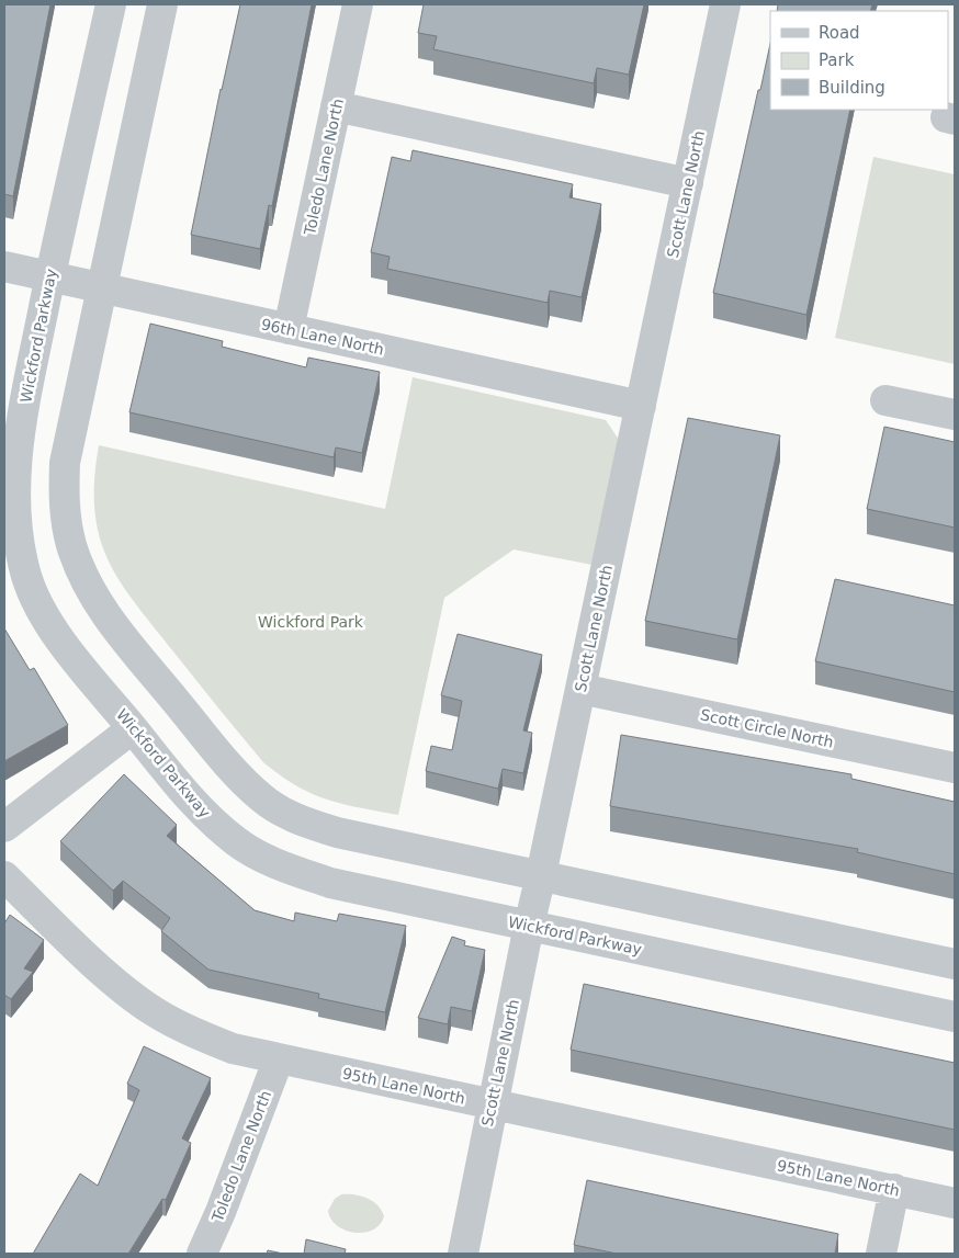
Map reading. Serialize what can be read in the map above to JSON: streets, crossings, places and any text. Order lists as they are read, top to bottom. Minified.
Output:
{"streets":{"street":["Toledo Lane North","Scott Lane North","Wickford Parkway","96th Lane North","Scott Circle North","95th Lane North"]},"crossings":[["Toledo Lane North","96th Lane North"],["Toledo Lane North","95th Lane North"],["Scott Lane North","Wickford Parkway"],["Scott Lane North","96th Lane North"],["Scott Lane North","Scott Circle North"],["Scott Lane North","95th Lane North"],["Wickford Parkway","96th Lane North"]],"parks":["Wickford Park"],"legend":["Road","Park","Building"]}
